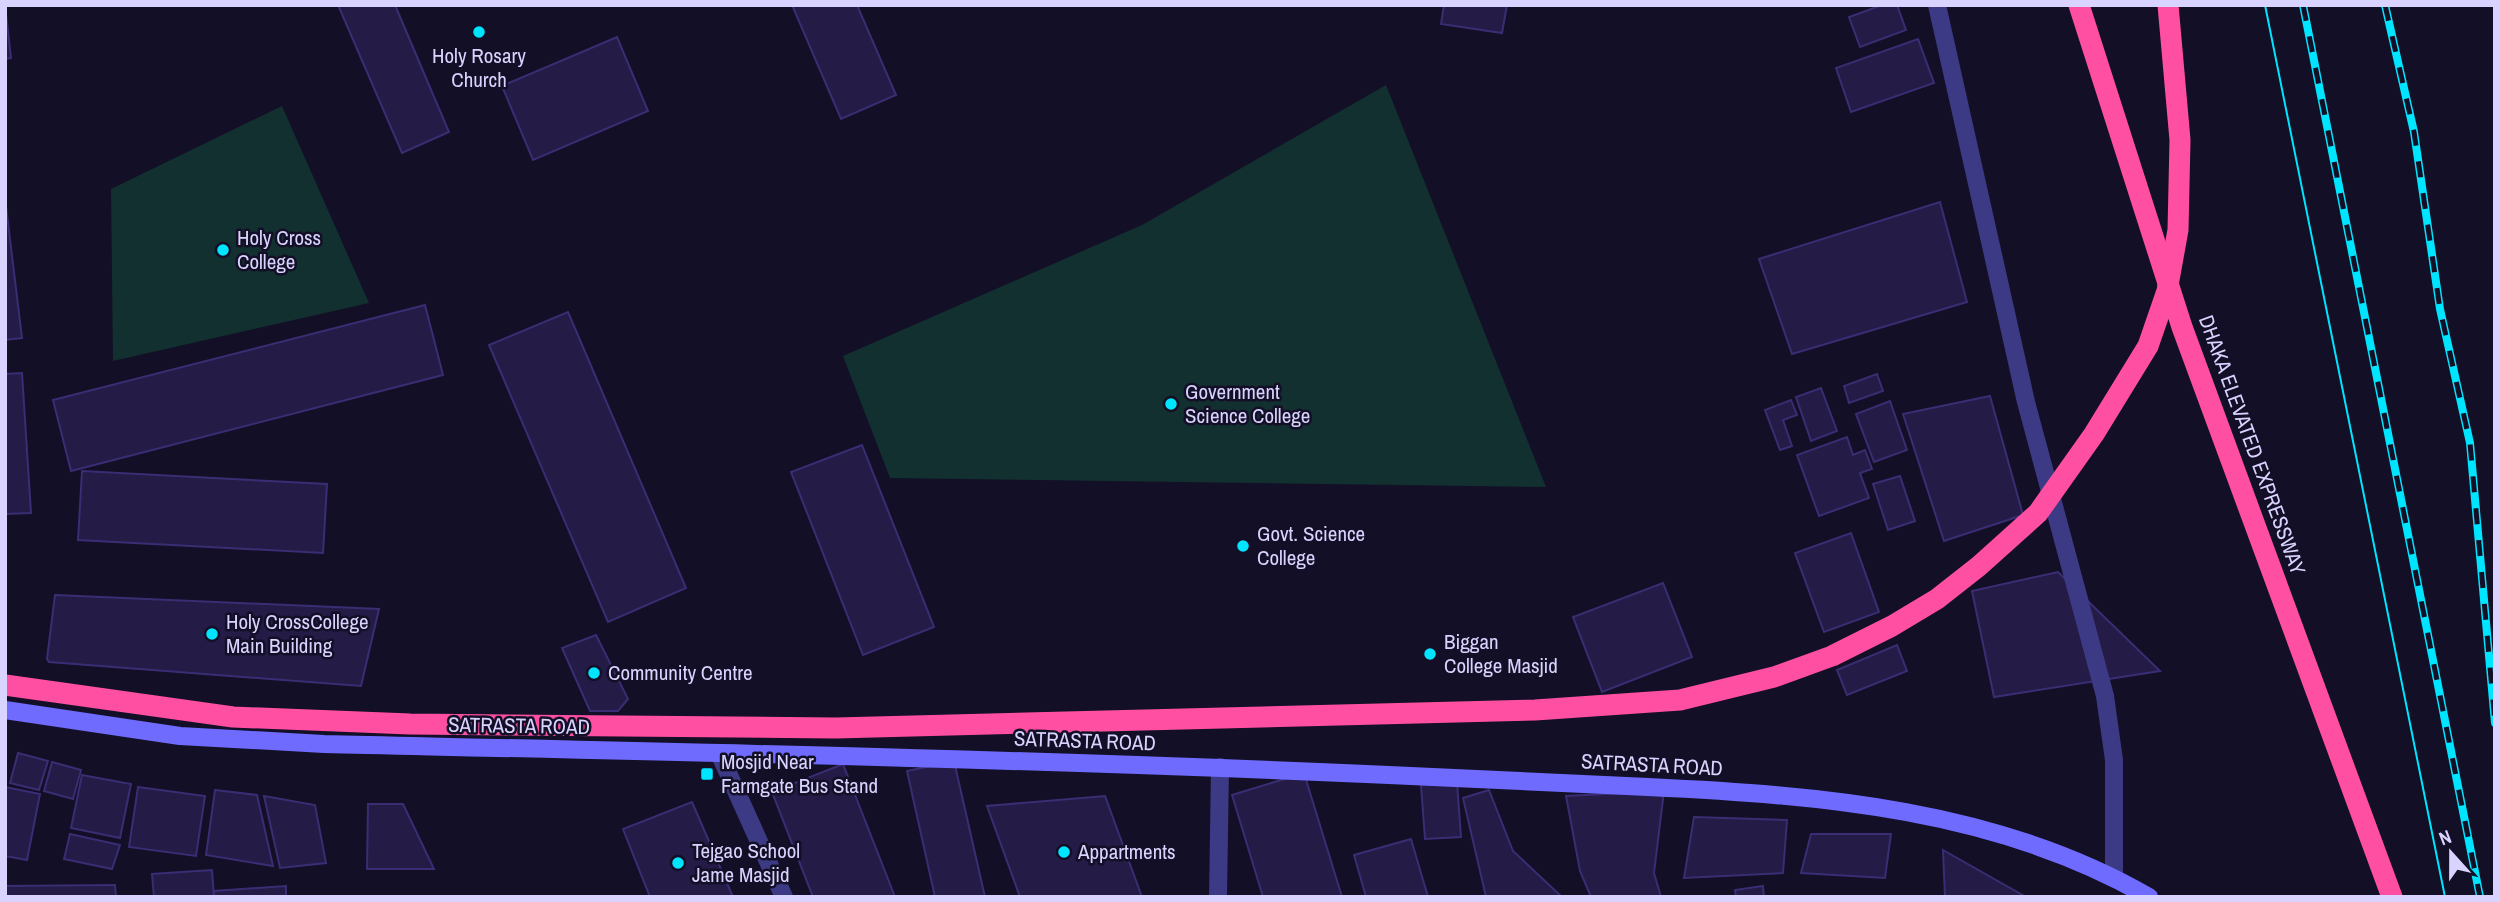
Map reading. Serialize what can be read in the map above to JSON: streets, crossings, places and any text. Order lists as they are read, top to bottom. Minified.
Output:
{"streets":{"highway":["DHAKA ELEVATED EXPRESSWAY"],"street":["SATRASTA ROAD"]},"places":{"other":["Holy Rosary Church","Holy Cross College","Government Science College","Govt. Science College","Holy CrossCollege Main Building","Biggan College Masjid","Community Centre","Appartments","Tejgao School Jame Masjid"],"transit":["Mosjid Near Farmgate Bus Stand"]},"north":"top"}
